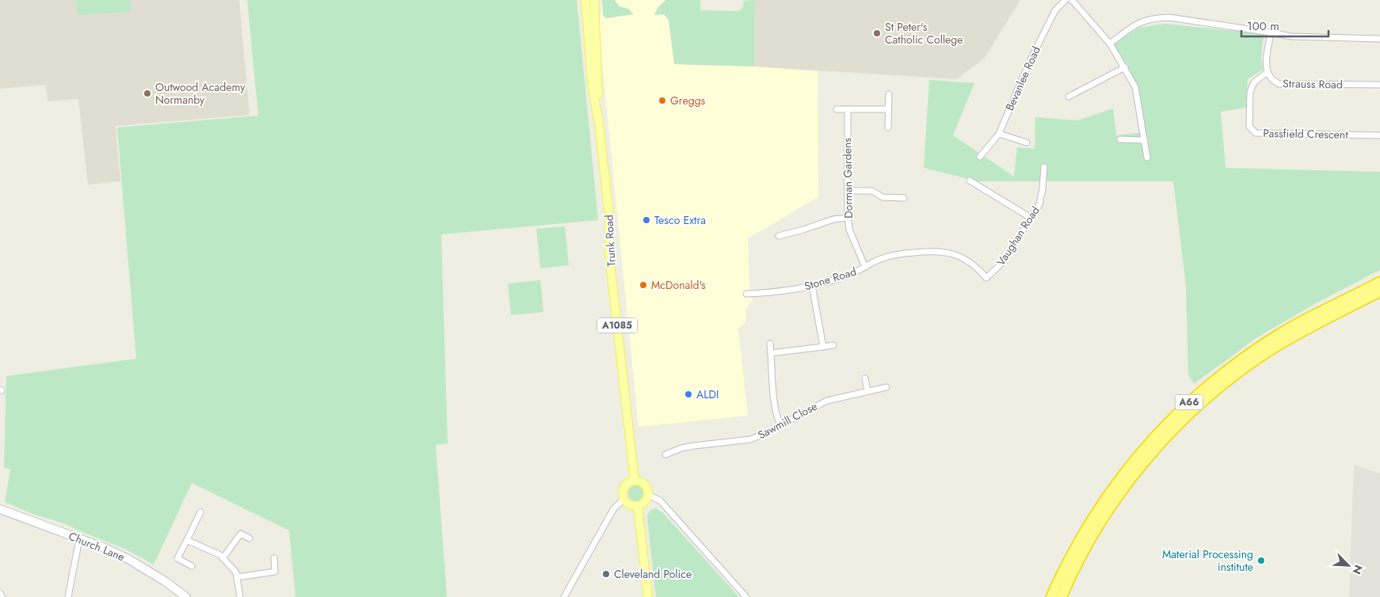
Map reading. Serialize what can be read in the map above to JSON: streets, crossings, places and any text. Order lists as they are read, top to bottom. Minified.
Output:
{"streets":{"highway":["A66"],"main road":["Trunk Road","A1085"],"street":["Bevanlee Road","Strauss Road","Passfield Crescent","Dorman Gardens","Vaughan Road","Stone Road","Sawmill Close","Church Lane"]},"crossings":[["Strauss Road","Passfield Crescent"],["Dorman Gardens","Stone Road"],["Vaughan Road","Stone Road"],["Trunk Road","A1085"]],"places":["St Peter's Catholic College","Outwood Academy Normanby","Greggs","Tesco Extra","McDonald's","ALDI","Material Processing institute","Cleveland Police"],"scale_bar":"100 m","north":"bottom right"}
